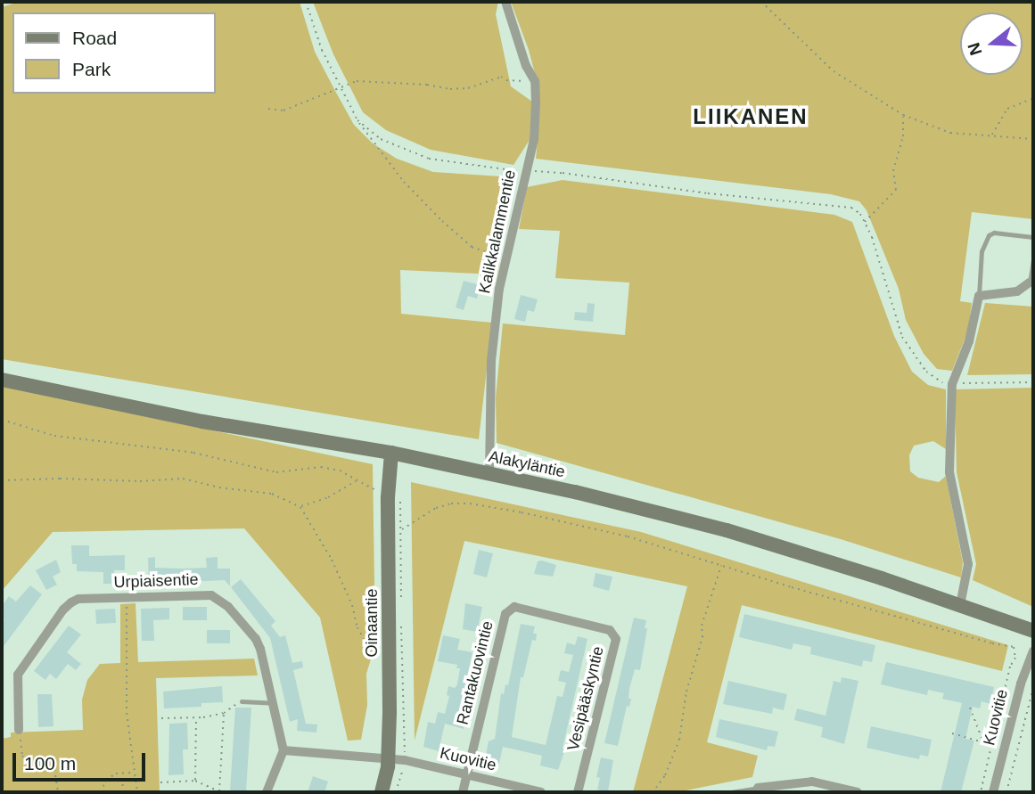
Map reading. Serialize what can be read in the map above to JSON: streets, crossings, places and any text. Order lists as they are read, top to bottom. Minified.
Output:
{"streets":{"main road":["Alakyläntie","Oinaantie"],"street":["Kalikkalammentie","Urpiaisentie","Rantakuovintie","Vesipääskyntie","Kuovitie"]},"crossings":[["Kalikkalammentie","Alakyläntie"],["Alakyläntie","Oinaantie"],["Oinaantie","Kuovitie"],["Rantakuovintie","Vesipääskyntie"],["Rantakuovintie","Kuovitie"]],"districts":["LIIKANEN"],"legend":["Road","Park"],"scale_bar":"100 m","north":"left"}
